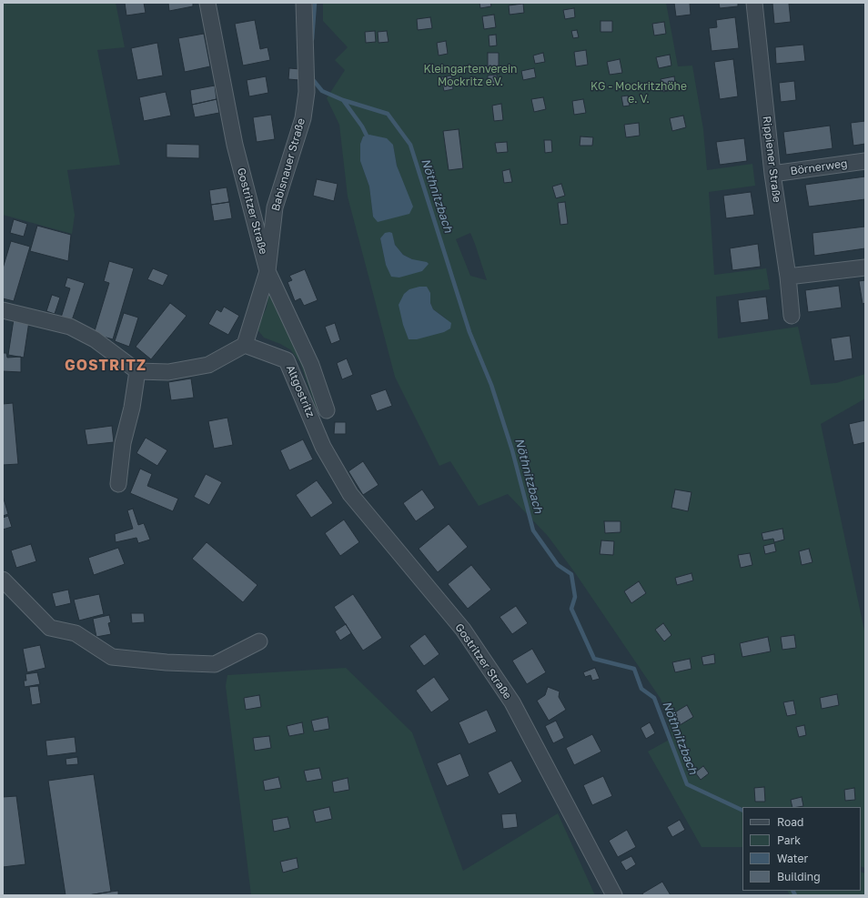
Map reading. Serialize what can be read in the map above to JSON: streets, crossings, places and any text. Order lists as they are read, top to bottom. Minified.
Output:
{"streets":{"street":["Rippiener Straße","Babisnauer Straße","Börnerweg","Gostritzer Straße","Altgostritz"]},"crossings":[["Rippiener Straße","Börnerweg"],["Babisnauer Straße","Gostritzer Straße"],["Babisnauer Straße","Altgostritz"],["Gostritzer Straße","Altgostritz"]],"districts":["GOSTRITZ"],"water":["Nöthnitzbach"],"parks":["Kleingartenverein Mockritz e.V.","KG - Mockritzhöhe e. V."],"legend":["Road","Park","Water","Building"]}
